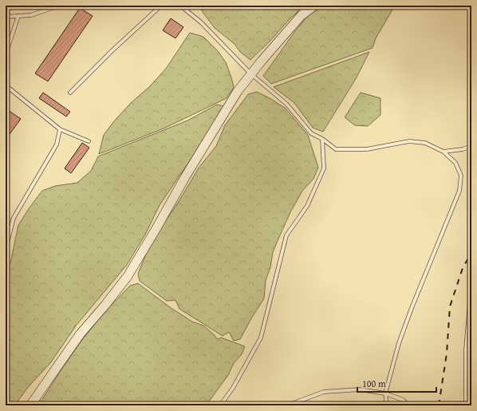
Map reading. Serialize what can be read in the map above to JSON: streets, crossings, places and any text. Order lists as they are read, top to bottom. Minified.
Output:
{"scale_bar":"100 m"}
